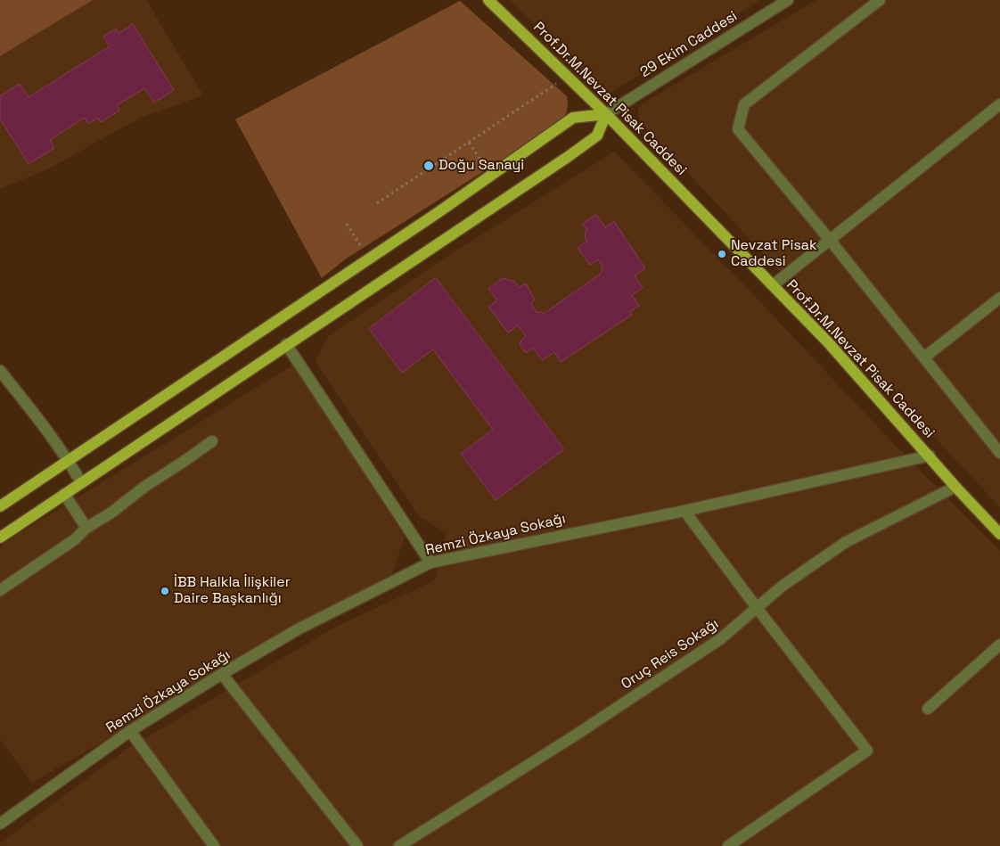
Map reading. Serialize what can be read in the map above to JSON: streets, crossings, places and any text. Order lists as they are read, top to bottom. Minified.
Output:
{"streets":{"main road":["Prof.Dr.M.Nevzat Pisak Caddesi"],"street":["29 Ekim Caddesi","Remzi Özkaya Sokağı","Oruç Reis Sokağı"]},"crossings":[["29 Ekim Caddesi","Prof.Dr.M.Nevzat Pisak Caddesi"],["Prof.Dr.M.Nevzat Pisak Caddesi","Remzi Özkaya Sokağı"],["Prof.Dr.M.Nevzat Pisak Caddesi","Oruç Reis Sokağı"]],"places":["Doğu Sanayi","Nevzat Pisak Caddesi","İBB Halkla İlişkiler Daire Başkanlığı"]}
